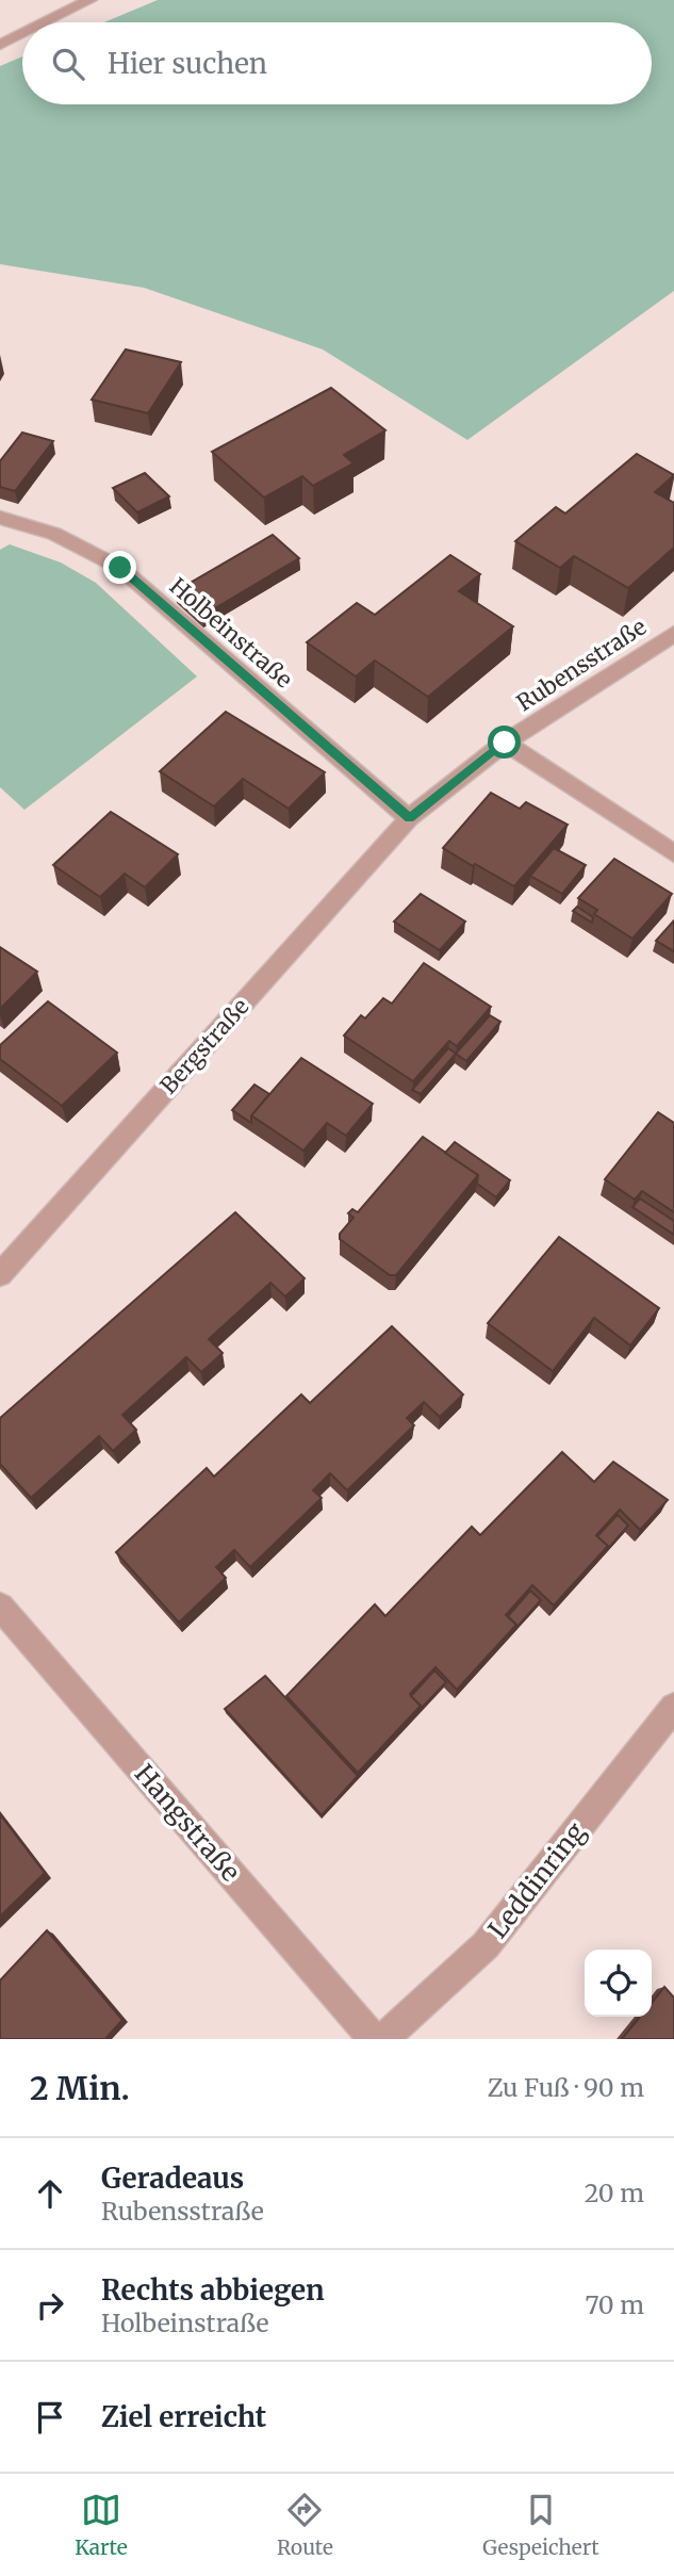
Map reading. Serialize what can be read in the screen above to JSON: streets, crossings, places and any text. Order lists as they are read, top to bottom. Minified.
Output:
{"streets":{"street":["Holbeinstraße","Rubensstraße","Bergstraße","Hangstraße","Leddinring"]},"crossings":[["Holbeinstraße","Rubensstraße"],["Holbeinstraße","Bergstraße"],["Rubensstraße","Bergstraße"]],"page":{"search":"Hier suchen","heading":["2 Min.","Zu Fuß · 90 m"],"list":[["Geradeaus","Rubensstraße","20 m"],["Rechts abbiegen","Holbeinstraße","70 m"],"Ziel erreicht"],"nav":["Karte","Route","Gespeichert"]}}
